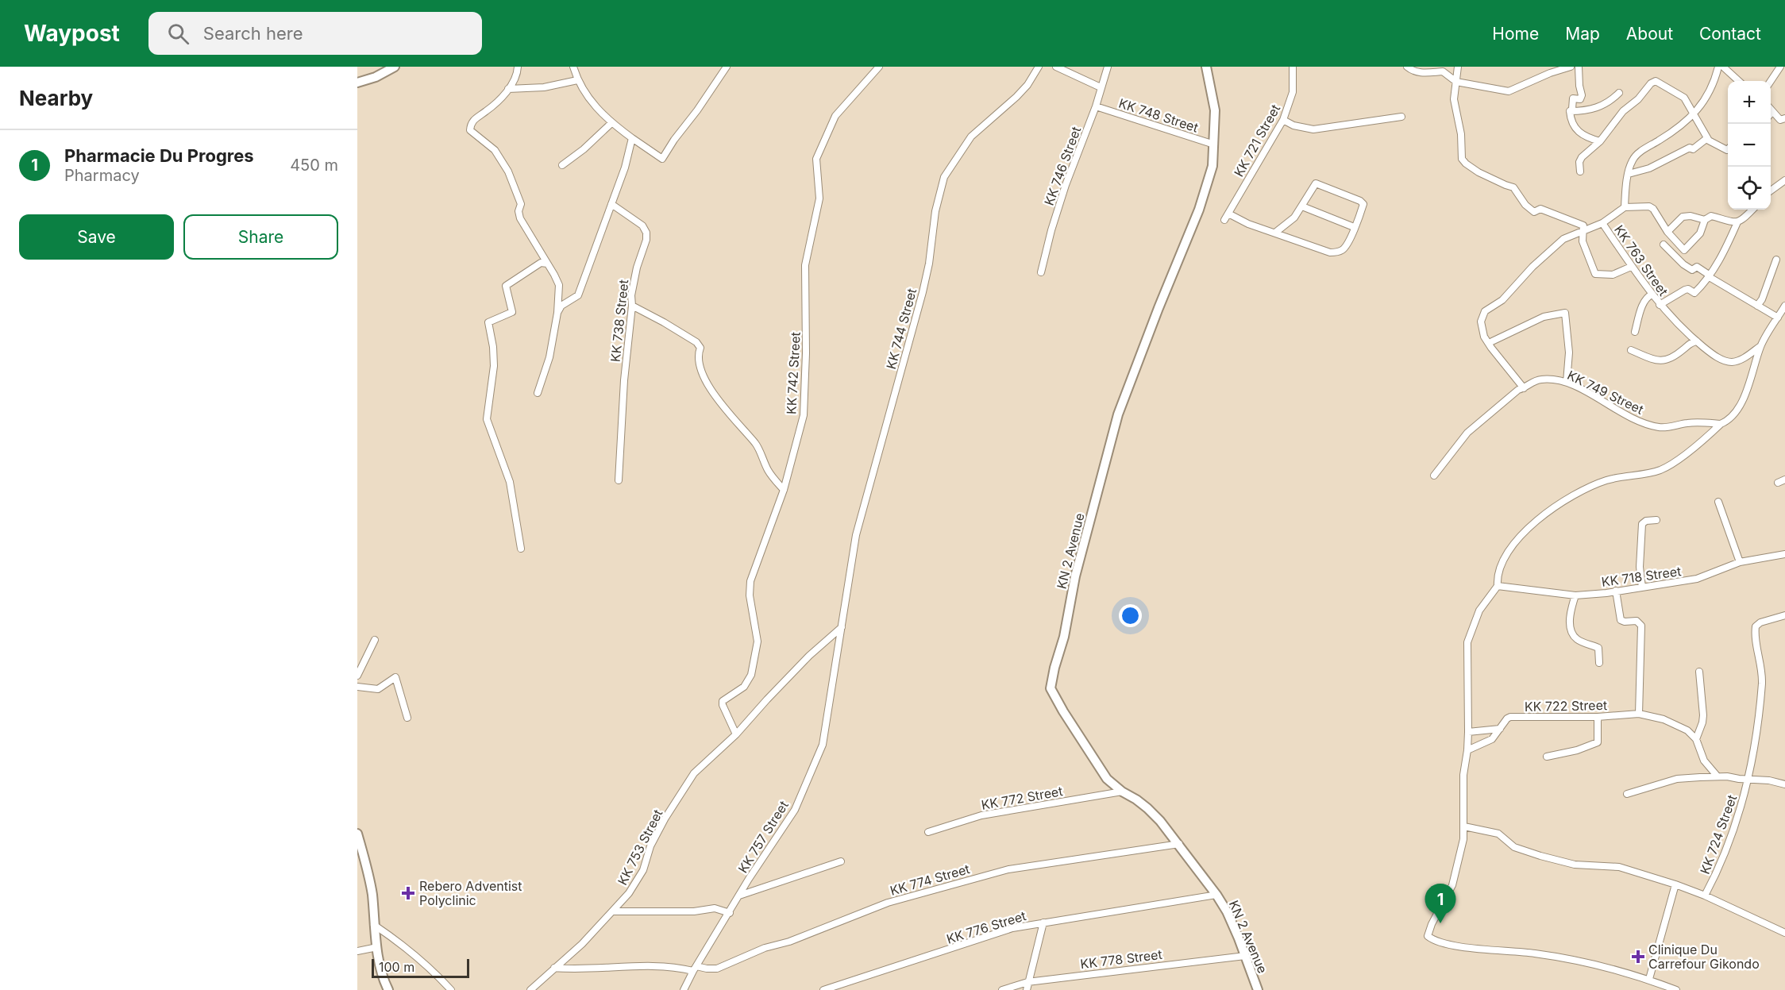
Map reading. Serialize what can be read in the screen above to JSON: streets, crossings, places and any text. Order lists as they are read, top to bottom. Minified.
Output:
{"streets":{"street":["KK 748 Street","KK 721 Street","KK 746 Street","KK 763 Street","KK 738 Street","KK 744 Street","KK 742 Street","KK 749 Street","KN 2 Avenue","KK 718 Street","KK 722 Street","KK 772 Street","KK 724 Street","KK 757 Street","KK 753 Street","KK 774 Street","KK 776 Street","KK 778 Street"]},"crossings":[["KK 748 Street","KK 746 Street"],["KK 748 Street","KN 2 Avenue"],["KK 744 Street","KK 757 Street"],["KK 744 Street","KK 753 Street"],["KK 742 Street","KK 753 Street"],["KN 2 Avenue","KK 772 Street"],["KN 2 Avenue","KK 774 Street"],["KN 2 Avenue","KK 776 Street"],["KN 2 Avenue","KK 778 Street"],["KK 757 Street","KK 753 Street"],["KK 757 Street","KK 774 Street"],["KK 753 Street","KK 774 Street"]],"places":{"health":["Rebero Adventist Polyclinic","Clinique Du Carrefour Gikondo"]},"scale_bar":"100 m","page":{"header":"Waypost","search":"Search here","nav":["Home","Map","About","Contact"],"heading":"Nearby","map_buttons":["+","−"],"list":[{"mark":"1","name":"Pharmacie Du Progres","note":"Pharmacy","value":"450 m"}],"buttons":["Save","Share"],"pins":"1","scale":"100 m"}}
